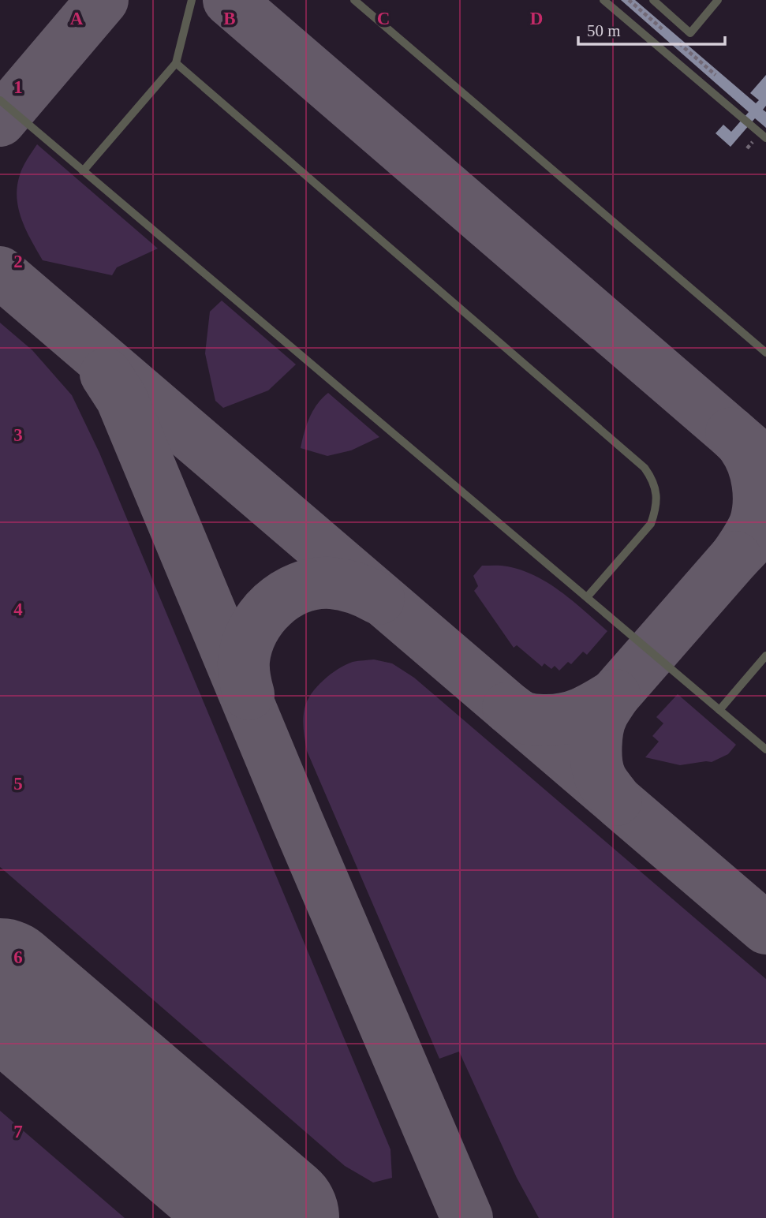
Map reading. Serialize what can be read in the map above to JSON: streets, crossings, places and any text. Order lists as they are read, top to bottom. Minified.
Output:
{"scale_bar":"50 m","grid":{"columns":["A","B","C","D"],"rows":["1","2","3","4","5","6","7"]}}
